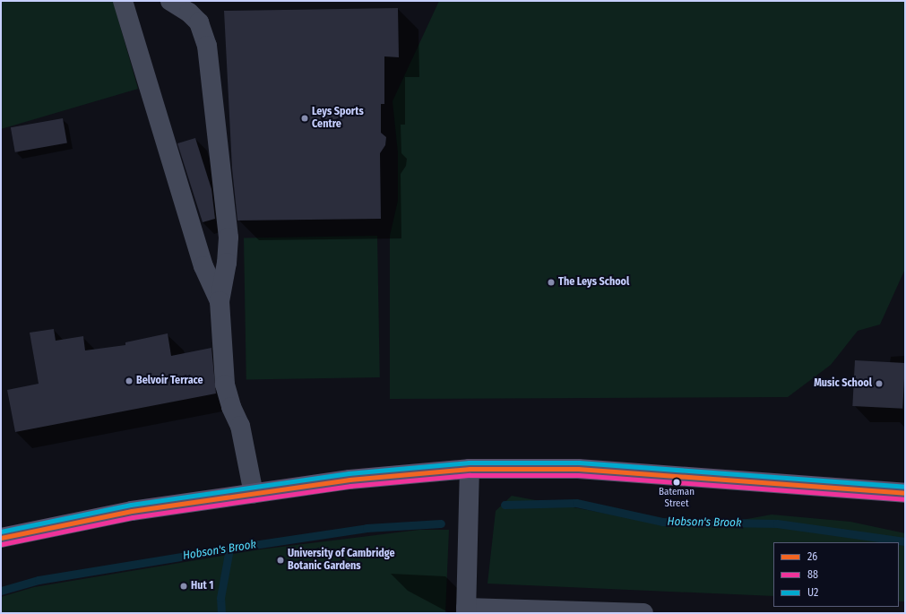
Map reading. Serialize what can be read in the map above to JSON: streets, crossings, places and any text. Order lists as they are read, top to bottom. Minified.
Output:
{"water":["Hobson's Brook"],"places":["Leys Sports Centre","The Leys School","Belvoir Terrace","Music School","Bateman Street","University of Cambridge Botanic Gardens","Hut 1"],"lines":["transit line U2","transit line 26","transit line 88"],"legend":["26","88","U2"]}
